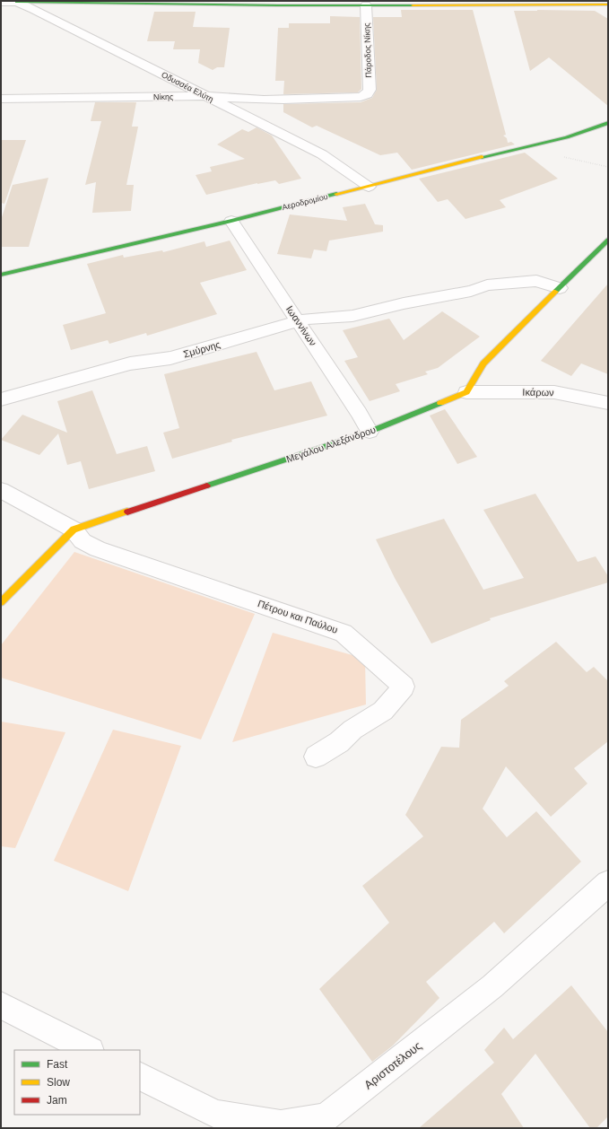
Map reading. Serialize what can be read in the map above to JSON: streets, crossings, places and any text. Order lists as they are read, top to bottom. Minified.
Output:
{"streets":{"street":["Πάροδος Νίκης","Οδυσσέα Ελύτη","Νίκης","Αεροδρομίου","Ιωαννίνων","Σμύρνης","Ικάρων","Μεγάλου Αλεξάνδρου","Πέτρου και Παύλου","Αριστοτέλους"]},"crossings":[["Πάροδος Νίκης","Νίκης"],["Οδυσσέα Ελύτη","Νίκης"],["Οδυσσέα Ελύτη","Αεροδρομίου"],["Αεροδρομίου","Ιωαννίνων"],["Ιωαννίνων","Σμύρνης"],["Ιωαννίνων","Μεγάλου Αλεξάνδρου"],["Ικάρων","Μεγάλου Αλεξάνδρου"],["Μεγάλου Αλεξάνδρου","Πέτρου και Παύλου"]],"legend":["Fast","Slow","Jam"]}
